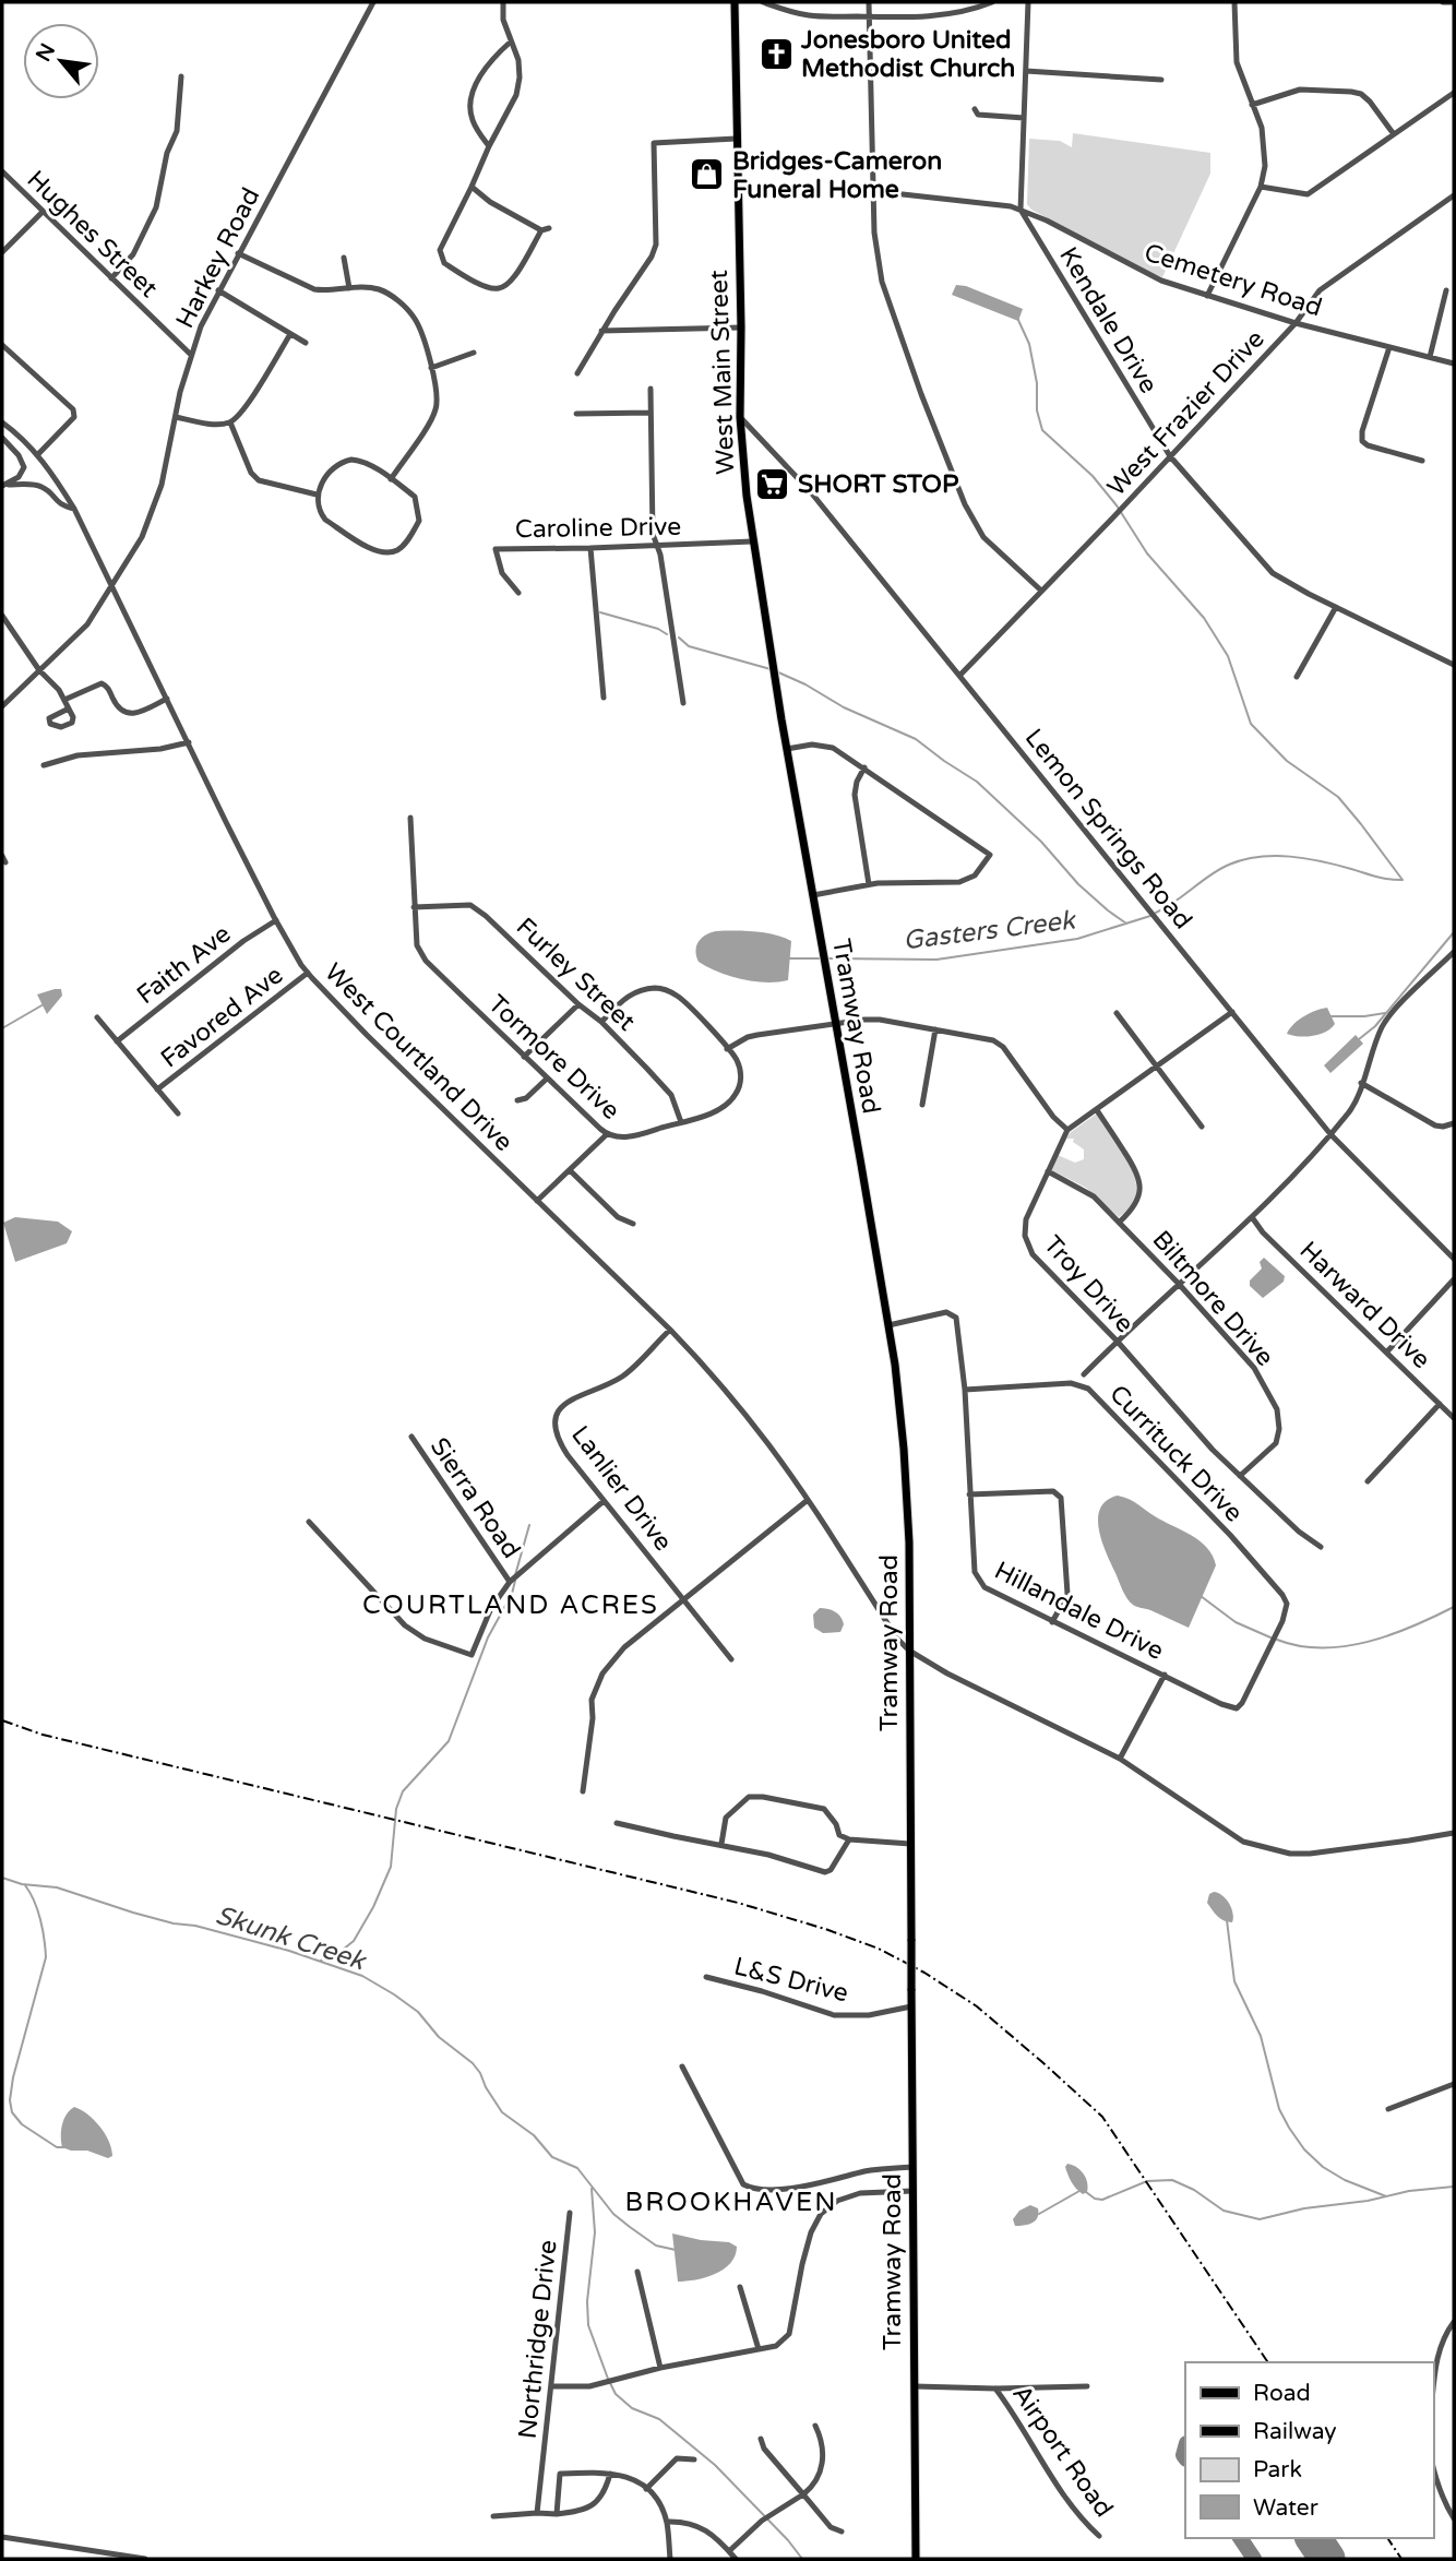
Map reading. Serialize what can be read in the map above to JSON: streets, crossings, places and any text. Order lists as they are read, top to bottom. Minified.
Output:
{"streets":{"main road":["West Main Street","Tramway Road"],"street":["Hughes Street","Harkey Road","Cemetery Road","Kendale Drive","West Frazier Drive","Caroline Drive","Lemon Springs Road","Faith Ave","Furley Street","Favored Ave","West Courtland Drive","Tormore Drive","Troy Drive","Biltmore Drive","Harward Drive","Currituck Drive","Lanlier Drive","Sierra Road","Hillandale Drive","L&S Drive","Northridge Drive","Airport Road"]},"crossings":[["Hughes Street","Harkey Road"],["Harkey Road","West Courtland Drive"],["Cemetery Road","Kendale Drive"],["Cemetery Road","West Frazier Drive"],["Kendale Drive","West Frazier Drive"],["West Main Street","Caroline Drive"],["West Main Street","Lemon Springs Road"],["West Main Street","Tramway Road"],["West Frazier Drive","Lemon Springs Road"],["Faith Ave","West Courtland Drive"],["Furley Street","Tormore Drive"],["Favored Ave","West Courtland Drive"],["Tramway Road","West Courtland Drive"],["Tramway Road","Hillandale Drive"],["Tramway Road","L&S Drive"],["Tramway Road","Airport Road"],["West Courtland Drive","Lanlier Drive"],["Troy Drive","Biltmore Drive"],["Currituck Drive","Hillandale Drive"]],"districts":["COURTLAND ACRES","BROOKHAVEN"],"water":["Gasters Creek","Skunk Creek"],"places":{"church":["Jonesboro United Methodist Church"],"shop":["Bridges-Cameron Funeral Home"],"supermarket":["SHORT STOP"]},"legend":["Road","Railway","Park","Water"],"north":"top left"}
